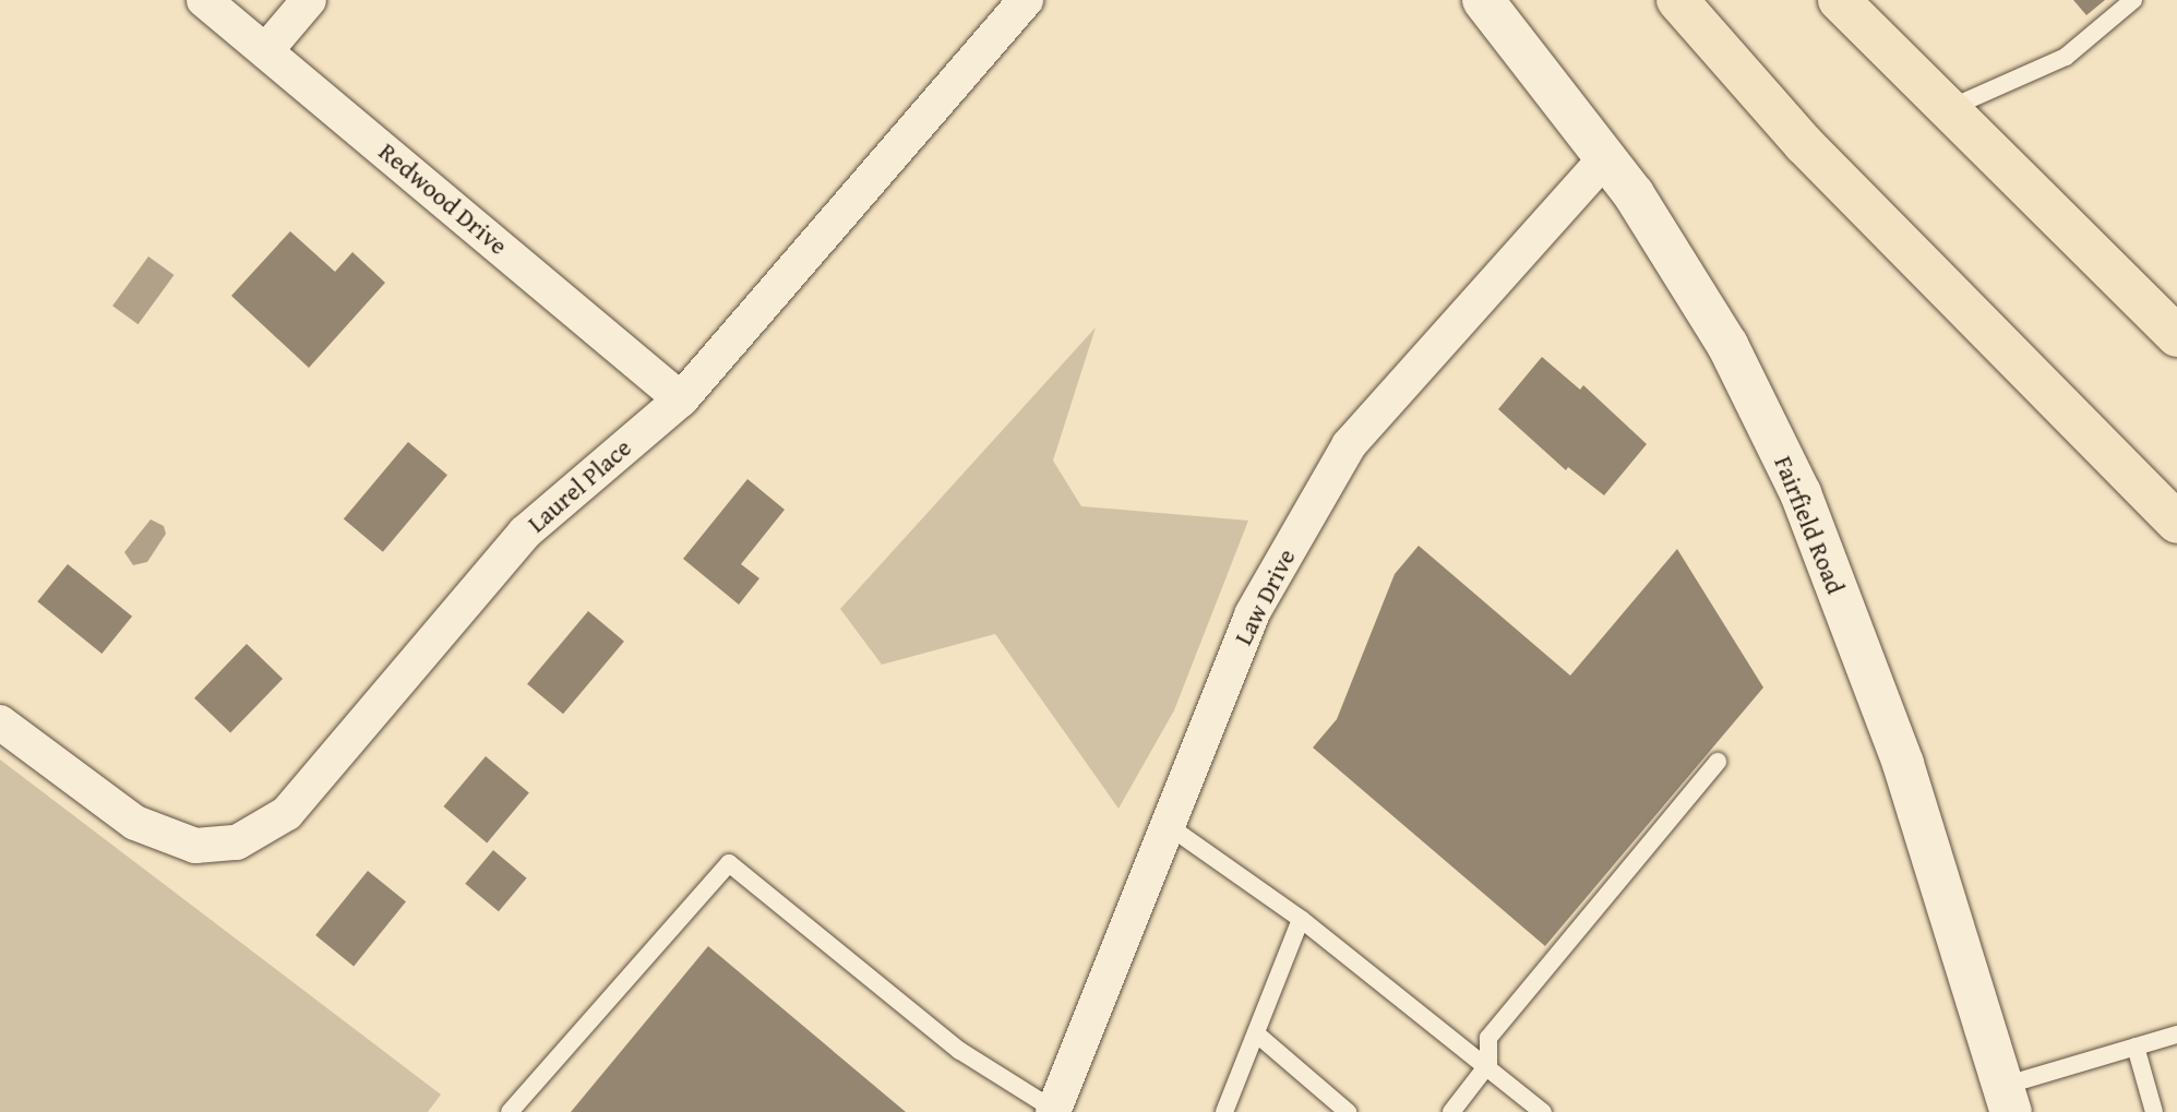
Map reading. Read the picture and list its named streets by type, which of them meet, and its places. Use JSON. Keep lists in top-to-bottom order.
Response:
{
  "streets": {
    "street": [
      "Redwood Drive",
      "Laurel Place",
      "Fairfield Road",
      "Law Drive"
    ]
  },
  "crossings": [
    ["Redwood Drive", "Laurel Place"],
    ["Fairfield Road", "Law Drive"]
  ]
}
